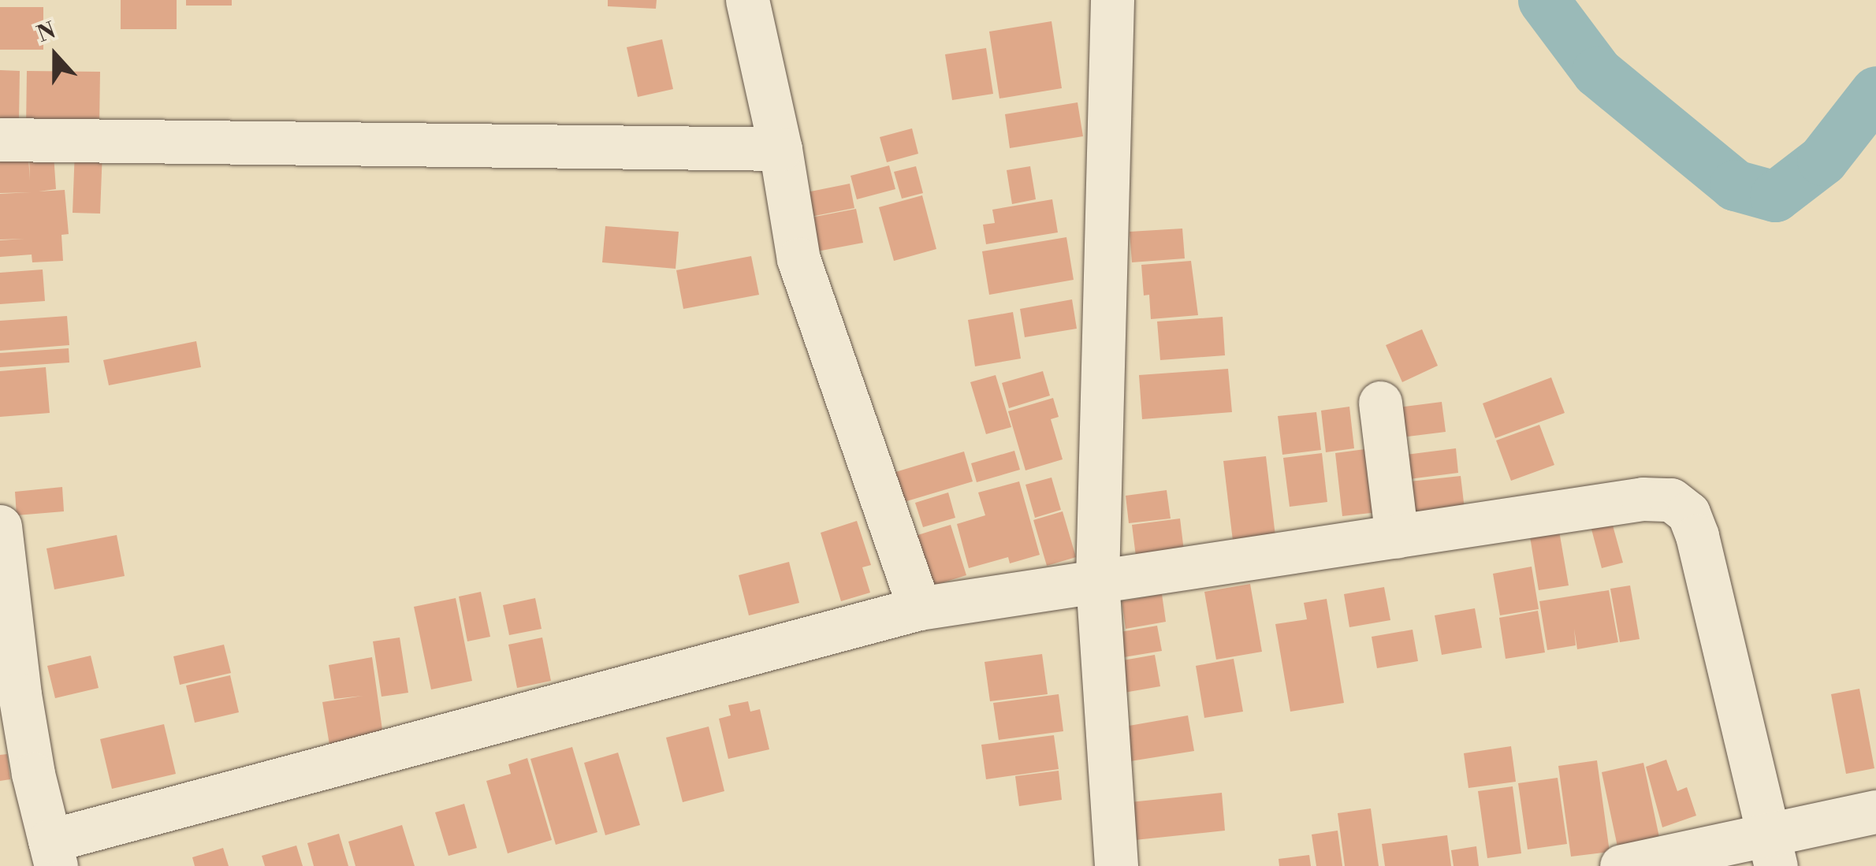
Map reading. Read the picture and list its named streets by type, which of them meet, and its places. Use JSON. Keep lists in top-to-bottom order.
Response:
{
  "north": "top"
}
